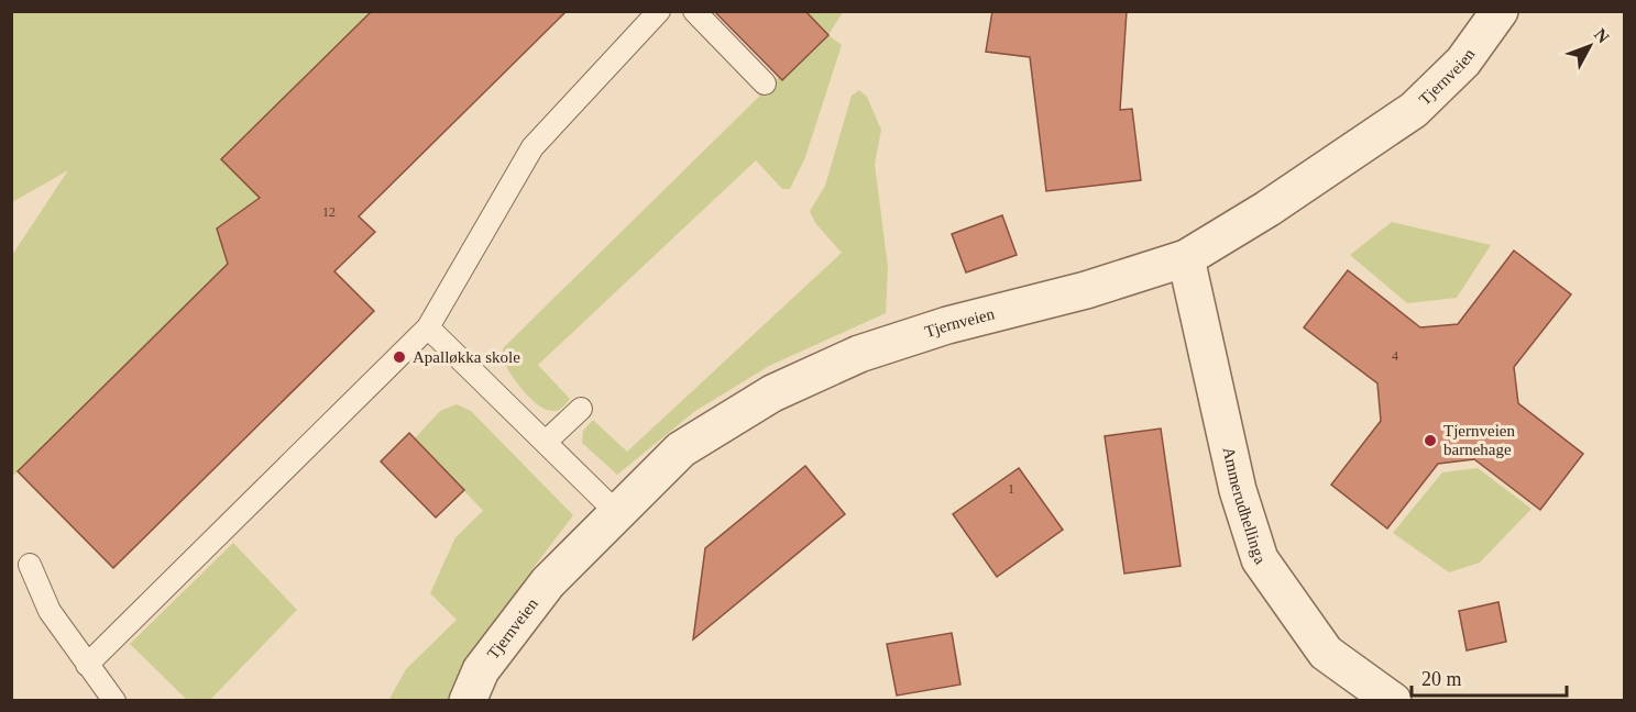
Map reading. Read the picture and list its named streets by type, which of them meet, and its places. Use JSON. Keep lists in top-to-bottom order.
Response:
{
  "streets": {
    "street": ["Tjernveien", "Ammerudhellinga"]
  },
  "crossings": [
    ["Tjernveien", "Ammerudhellinga"]
  ],
  "places": ["Apalløkka skole", "Tjernveien barnehage"],
  "house_numbers": ["12", "4", "1"],
  "scale_bar": "20 m",
  "north": "top right"
}
